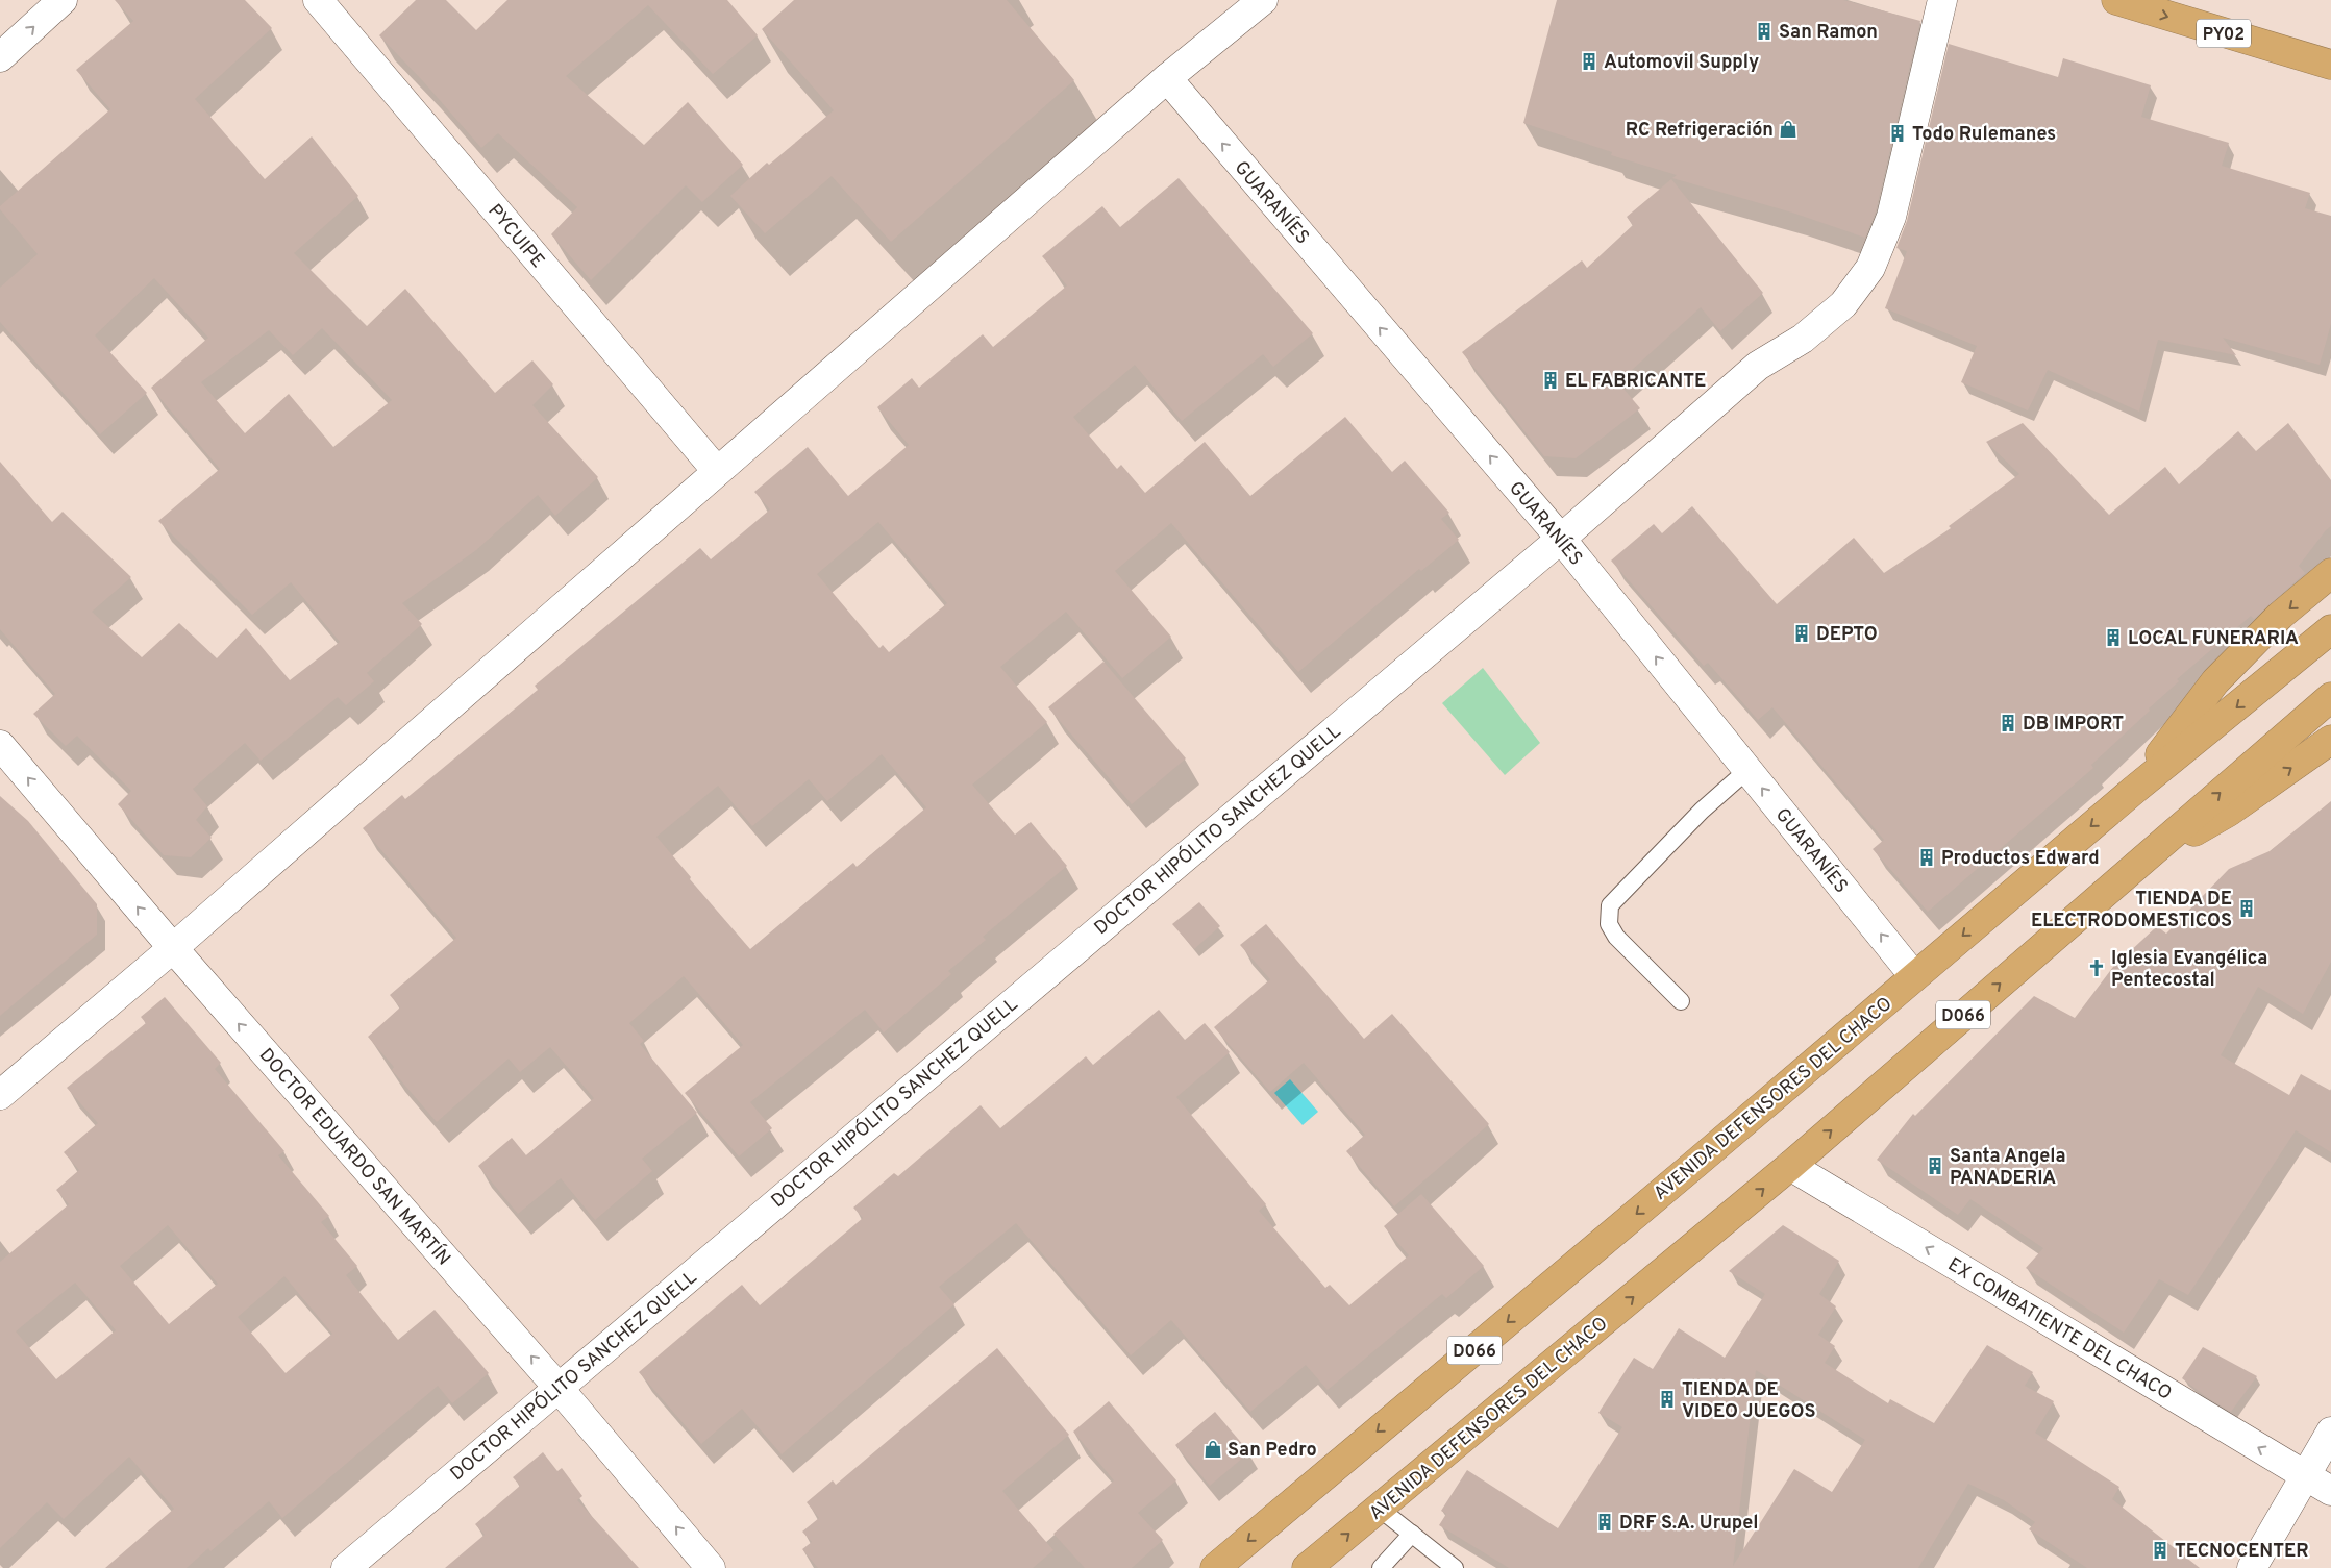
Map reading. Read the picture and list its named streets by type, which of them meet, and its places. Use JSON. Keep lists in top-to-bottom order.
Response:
{
  "streets": {
    "highway": ["PY02", "D066", "AVENIDA DEFENSORES DEL CHACO"],
    "street": [
      "GUARANÍES",
      "PYCUIPE",
      "DOCTOR HIPÓLITO SANCHEZ QUELL",
      "DOCTOR EDUARDO SAN MARTÍN",
      "EX COMBATIENTE DEL CHACO"
    ]
  },
  "crossings": [
    ["GUARANÍES", "DOCTOR HIPÓLITO SANCHEZ QUELL"],
    ["GUARANÍES", "AVENIDA DEFENSORES DEL CHACO"],
    ["DOCTOR HIPÓLITO SANCHEZ QUELL", "DOCTOR EDUARDO SAN MARTÍN"],
    ["AVENIDA DEFENSORES DEL CHACO", "EX COMBATIENTE DEL CHACO"]
  ],
  "one_way": ["GUARANÍES", "DOCTOR EDUARDO SAN MARTÍN", "EX COMBATIENTE DEL CHACO"],
  "places": {
    "building": [
      "San Ramon",
      "Automovil Supply",
      "Todo Rulemanes",
      "EL FABRICANTE",
      "DEPTO",
      "LOCAL FUNERARIA",
      "DB IMPORT",
      "Productos Edward",
      "TIENDA DE ELECTRODOMESTICOS",
      "Santa Angela PANADERIA",
      "TIENDA DE VIDEO JUEGOS",
      "DRF S.A. Urupel",
      "TECNOCENTER"
    ],
    "shop": ["RC Refrigeración", "San Pedro"],
    "church": ["Iglesia Evangélica Pentecostal"]
  }
}
